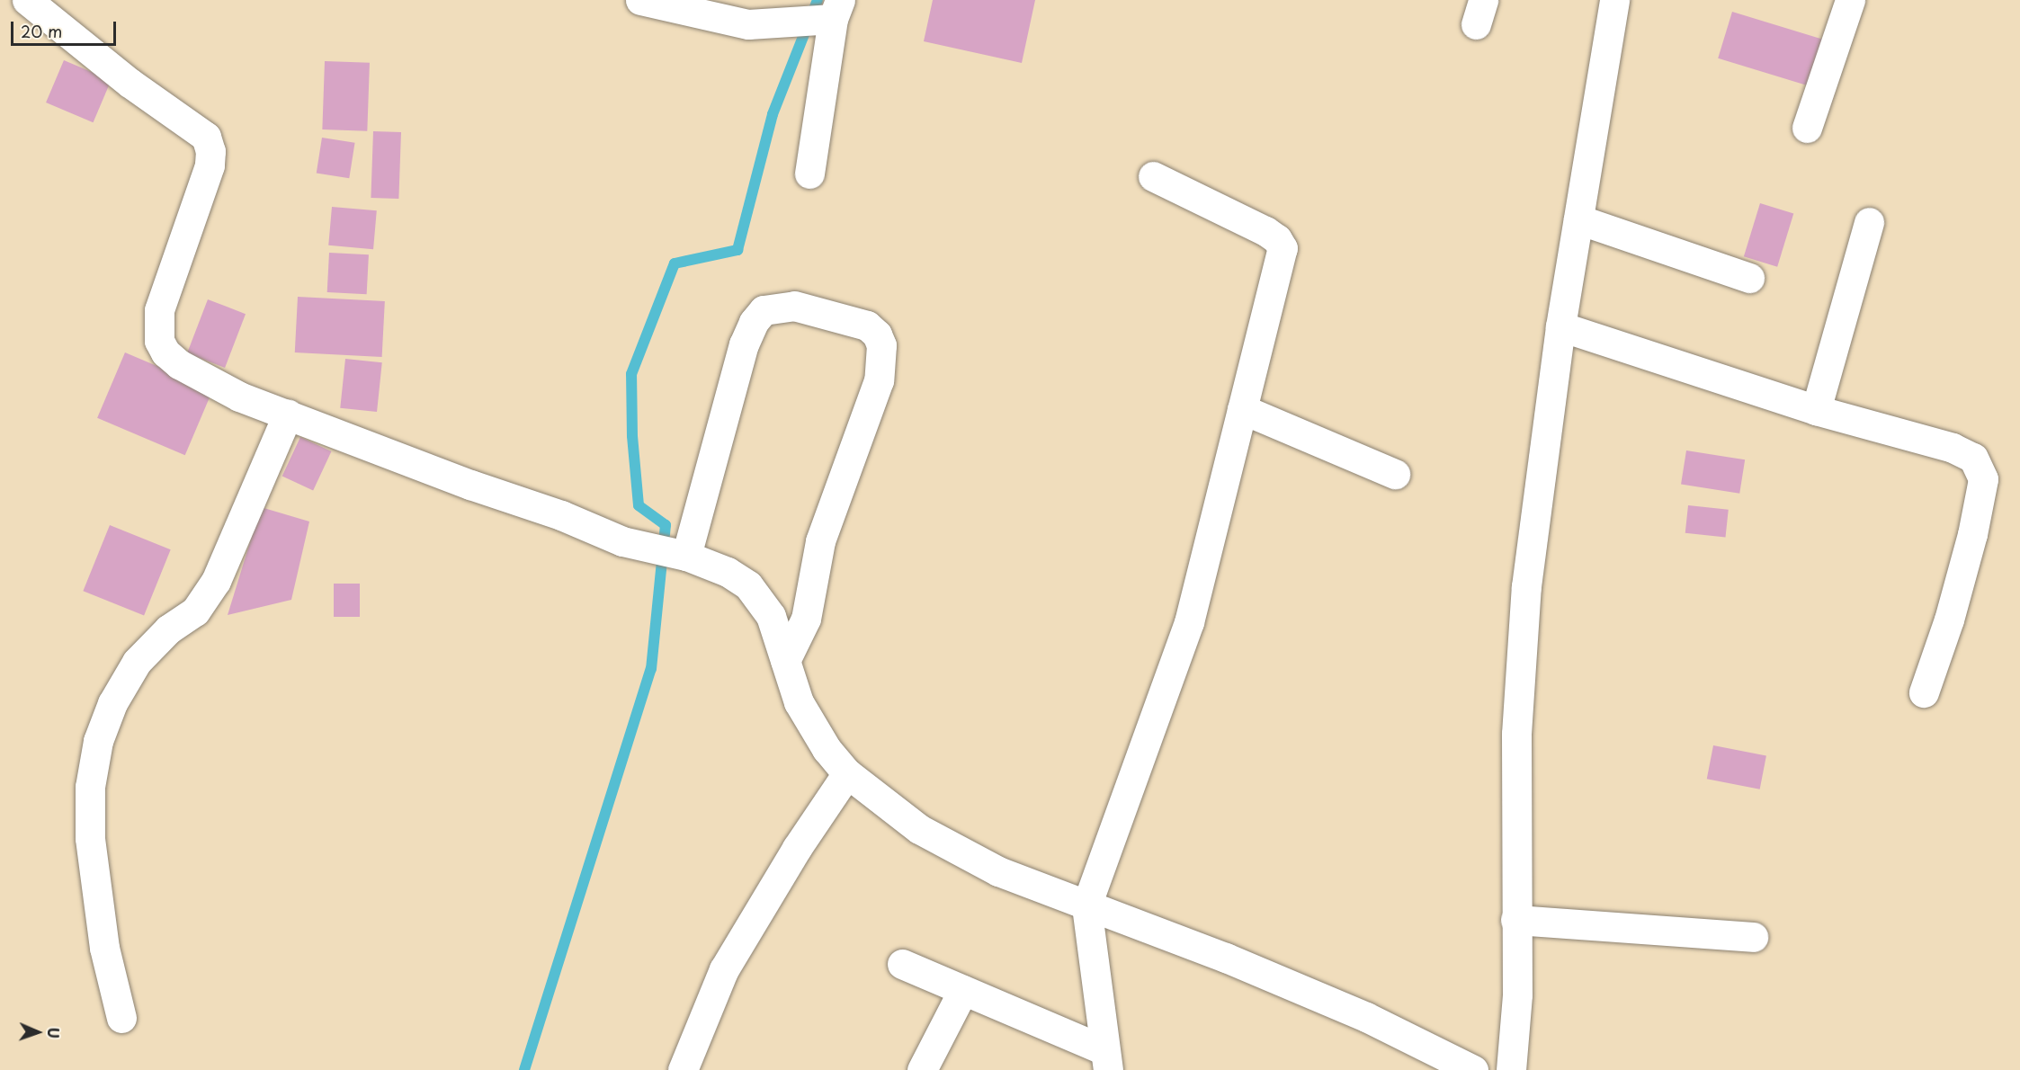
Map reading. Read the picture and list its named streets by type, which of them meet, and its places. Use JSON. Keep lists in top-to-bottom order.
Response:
{
  "scale_bar": "20 m",
  "north": "right"
}
